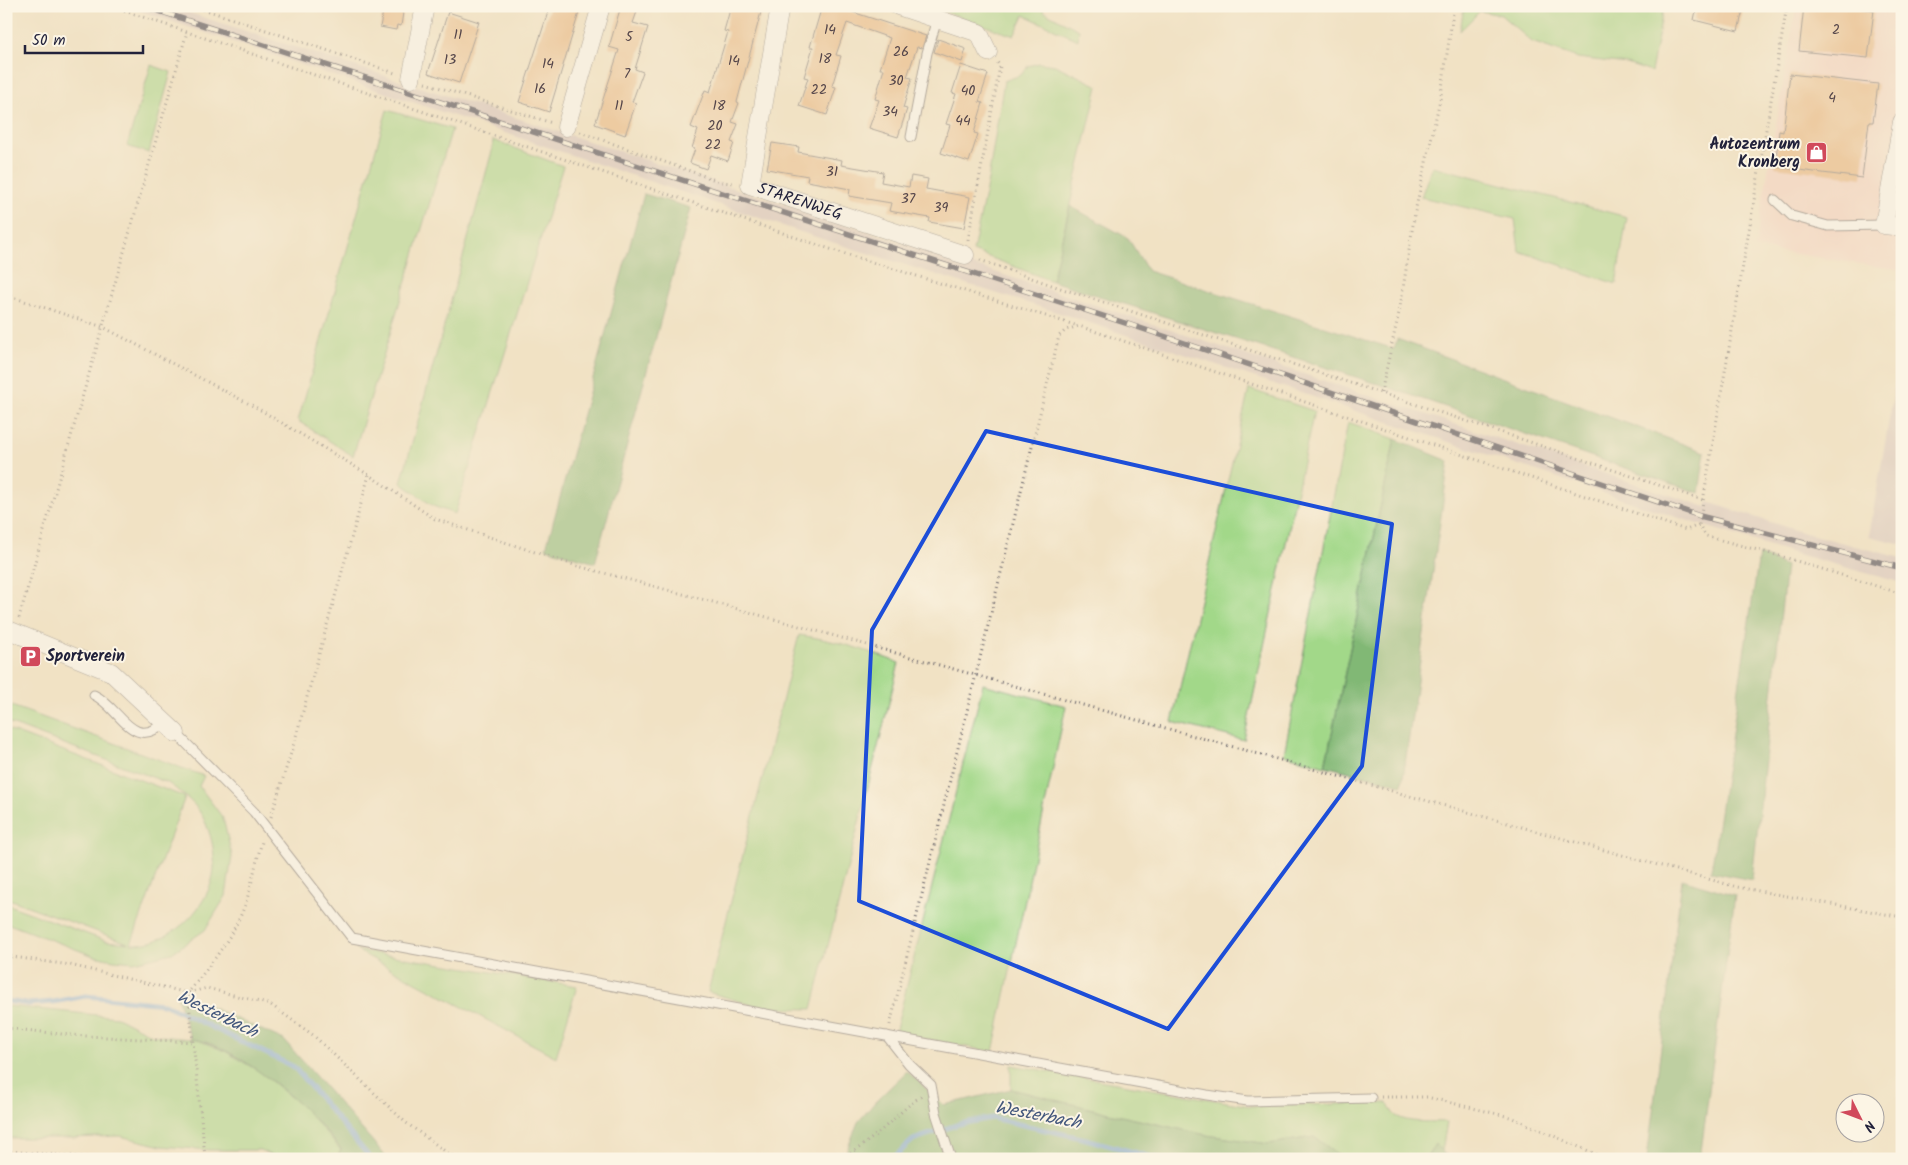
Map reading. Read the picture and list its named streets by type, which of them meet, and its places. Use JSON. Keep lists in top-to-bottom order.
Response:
{
  "streets": {
    "street": ["STARENWEG"]
  },
  "water": ["Westerbach"],
  "places": {
    "shop": ["Autozentrum Kronberg"],
    "parking": ["Sportverein"]
  },
  "house_numbers": [
    "14",
    "2",
    "11",
    "5",
    "26",
    "18",
    "13",
    "14",
    "14",
    "7",
    "30",
    "16",
    "22",
    "40",
    "4",
    "11",
    "18",
    "34",
    "44",
    "20",
    "22",
    "31",
    "37",
    "39"
  ],
  "scale_bar": "50 m",
  "north": "bottom right"
}
